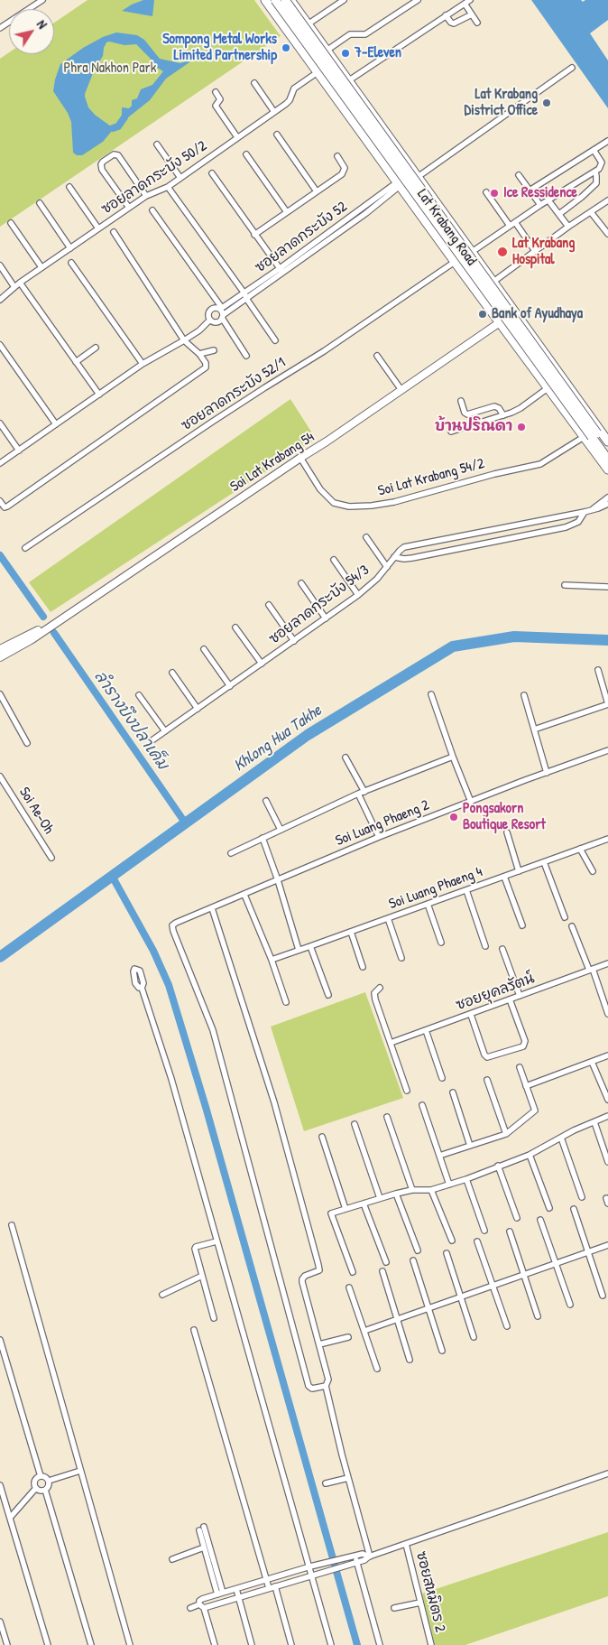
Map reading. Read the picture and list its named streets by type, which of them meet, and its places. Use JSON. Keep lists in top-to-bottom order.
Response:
{
  "streets": {
    "main road": ["Lat Krabang Road", "Soi Lat Krabang 54"],
    "street": [
      "ซอยลาดกระบัง 50/2",
      "ซอยลาดกระบัง 52",
      "ซอยลาดกระบัง 52/1",
      "Soi Lat Krabang 54/2",
      "ซอยลาดกระบัง 54/3",
      "Soi Ae-Oh",
      "Soi Luang Phaeng 2",
      "Soi Luang Phaeng 4",
      "ซอยยุคลรัตน์",
      "ซอยสหมิตร 2"
    ]
  },
  "crossings": [
    ["ซอยลาดกระบัง 50/2", "Lat Krabang Road"],
    ["Lat Krabang Road", "ซอยลาดกระบัง 52"],
    ["Lat Krabang Road", "ซอยลาดกระบัง 52/1"],
    ["Lat Krabang Road", "Soi Lat Krabang 54"],
    ["Lat Krabang Road", "Soi Lat Krabang 54/2"],
    ["Soi Lat Krabang 54", "Soi Lat Krabang 54/2"]
  ],
  "water": ["ลำรางบึงปลาเค็ม", "Khlong Hua Takhe"],
  "parks": ["Phra Nakhon Park"],
  "places": [
    "Sompong Metal Works Limited Partnership",
    "7-Eleven",
    "Lat Krabang District Office",
    "Ice Ressidence",
    "Lat Krabang Hospital",
    "Bank of Ayudhaya",
    "บ้านปริณดา",
    "Pongsakorn Boutique Resort"
  ],
  "north": "top right"
}
